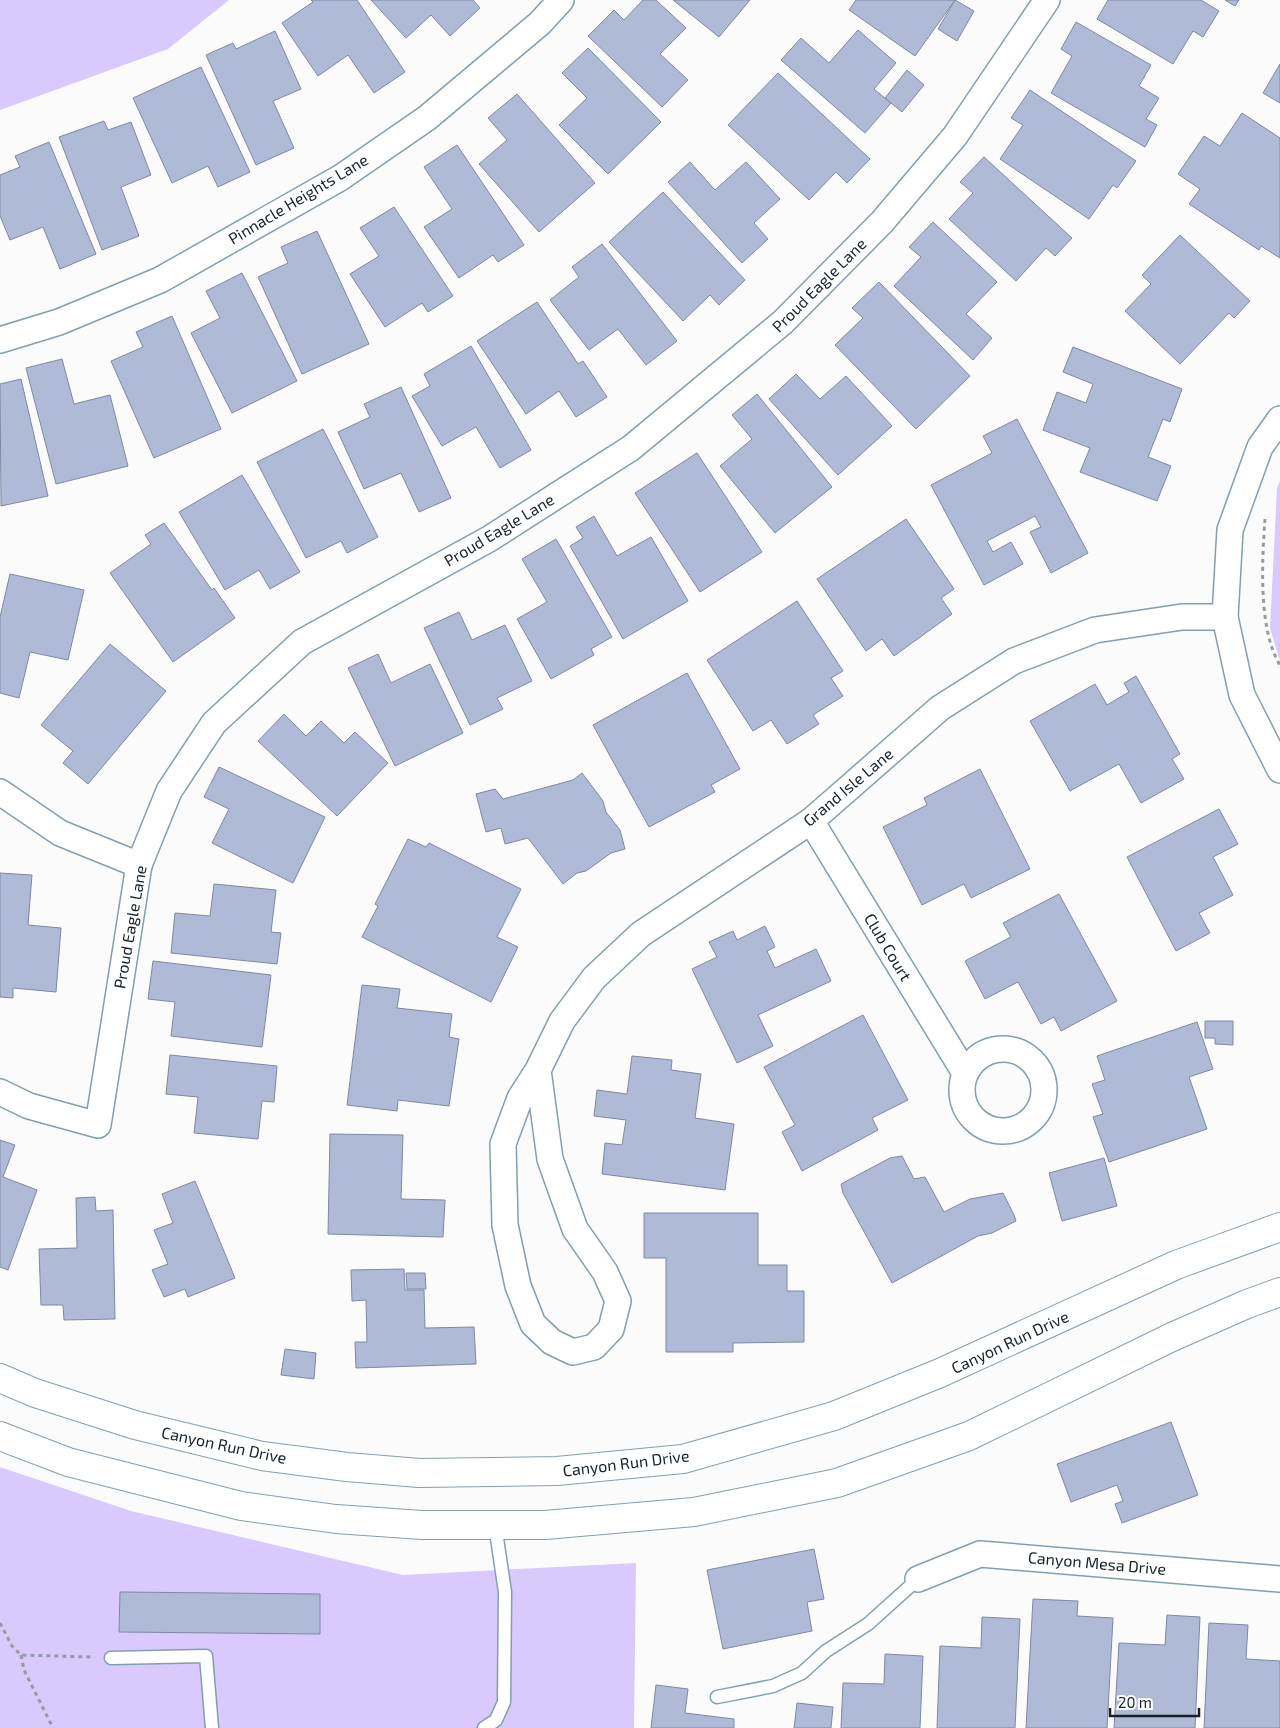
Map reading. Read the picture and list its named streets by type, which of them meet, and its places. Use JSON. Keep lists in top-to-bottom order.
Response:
{
  "streets": {
    "street": [
      "Pinnacle Heights Lane",
      "Proud Eagle Lane",
      "Grand Isle Lane",
      "Club Court",
      "Canyon Run Drive",
      "Canyon Mesa Drive"
    ]
  },
  "crossings": [
    ["Grand Isle Lane", "Club Court"]
  ],
  "scale_bar": "20 m"
}
